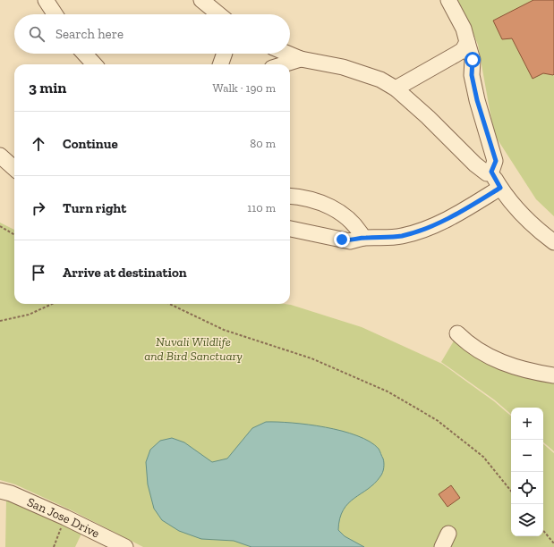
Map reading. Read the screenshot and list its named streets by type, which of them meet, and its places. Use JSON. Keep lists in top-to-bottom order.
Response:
{
  "streets": {
    "street": ["San Jose Drive"]
  },
  "parks": ["Nuvali Wildlife and Bird Sanctuary"],
  "page": {
    "search": "Search here",
    "heading": ["3 min", "Walk · 190 m"],
    "list": [
      ["Continue", "80 m"],
      ["Turn right", "110 m"],
      "Arrive at destination"
    ],
    "map_buttons": ["+", "−"]
  }
}
